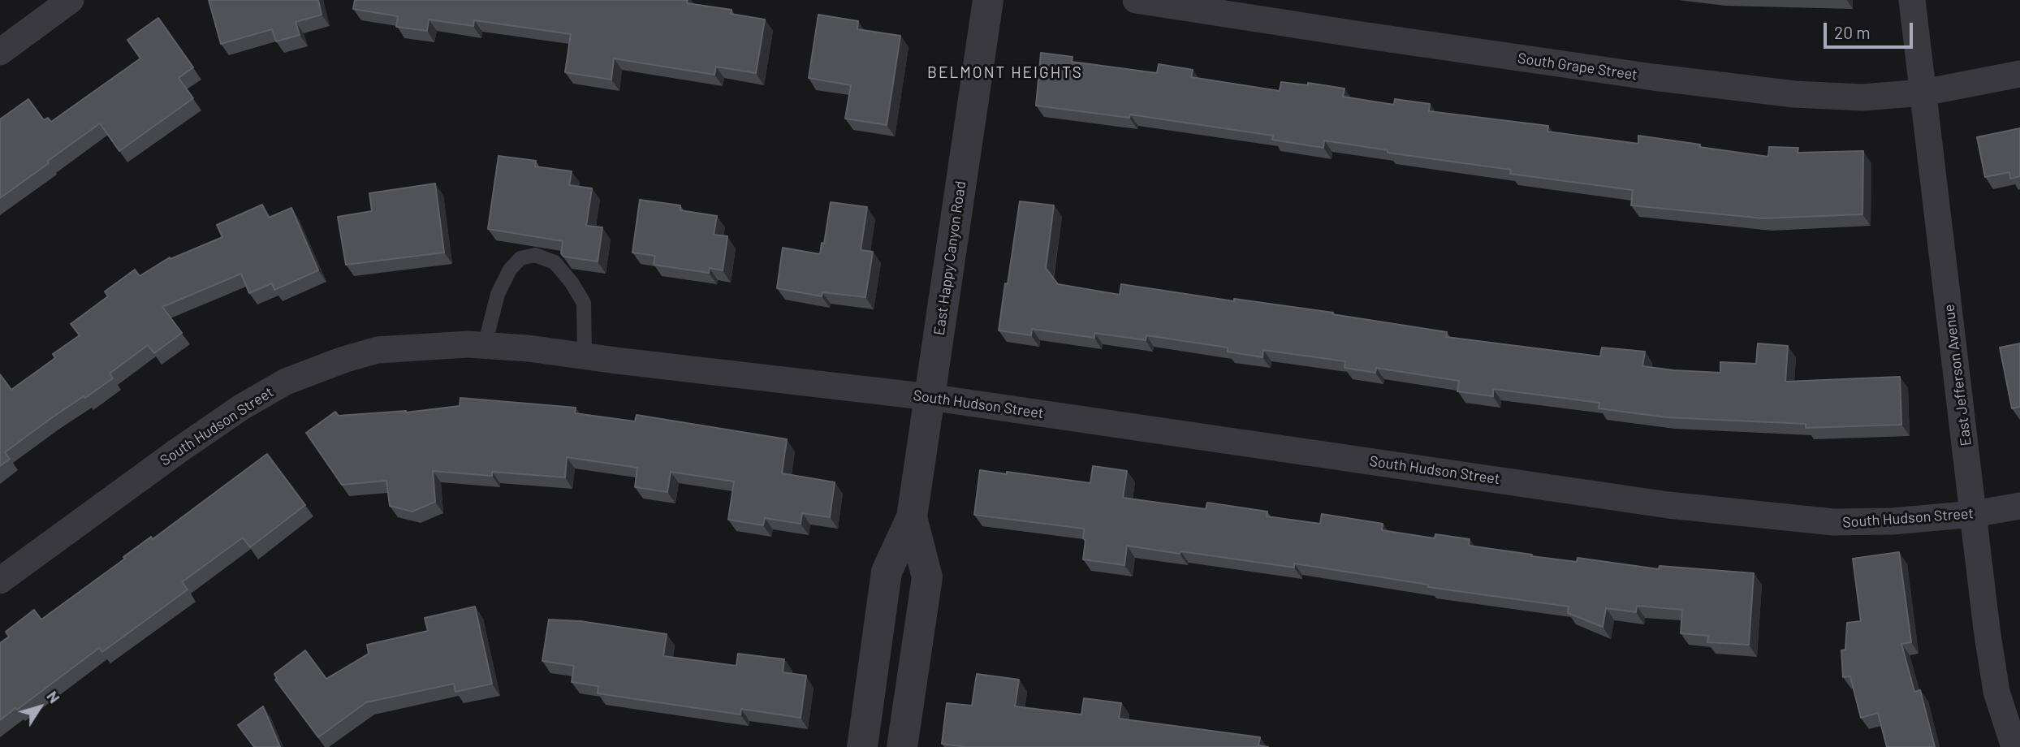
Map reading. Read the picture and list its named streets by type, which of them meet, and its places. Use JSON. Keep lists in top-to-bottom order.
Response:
{
  "streets": {
    "street": [
      "South Grape Street",
      "East Happy Canyon Road",
      "East Jefferson Avenue",
      "South Hudson Street"
    ]
  },
  "crossings": [
    ["South Grape Street", "East Jefferson Avenue"],
    ["East Happy Canyon Road", "South Hudson Street"],
    ["East Jefferson Avenue", "South Hudson Street"]
  ],
  "districts": ["BELMONT HEIGHTS"],
  "scale_bar": "20 m",
  "north": "top right"
}
